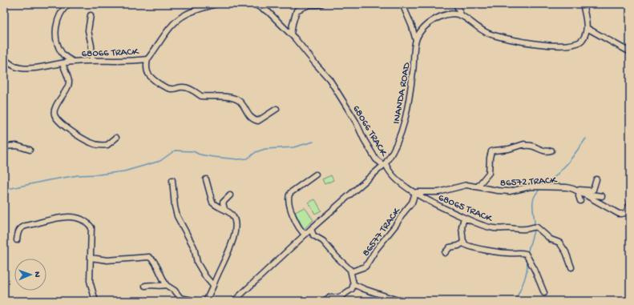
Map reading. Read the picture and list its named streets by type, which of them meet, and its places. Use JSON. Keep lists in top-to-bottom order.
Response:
{
  "streets": {
    "street": [
      "68066 TRACK",
      "INANDA ROAD",
      "86572 TRACK",
      "68065 TRACK",
      "86577 TRACK"
    ]
  },
  "crossings": [
    ["68066 TRACK", "INANDA ROAD"],
    ["68066 TRACK", "68065 TRACK"],
    ["INANDA ROAD", "68065 TRACK"],
    ["86572 TRACK", "68065 TRACK"],
    ["86572 TRACK", "86577 TRACK"],
    ["68065 TRACK", "86577 TRACK"]
  ],
  "north": "right"
}
